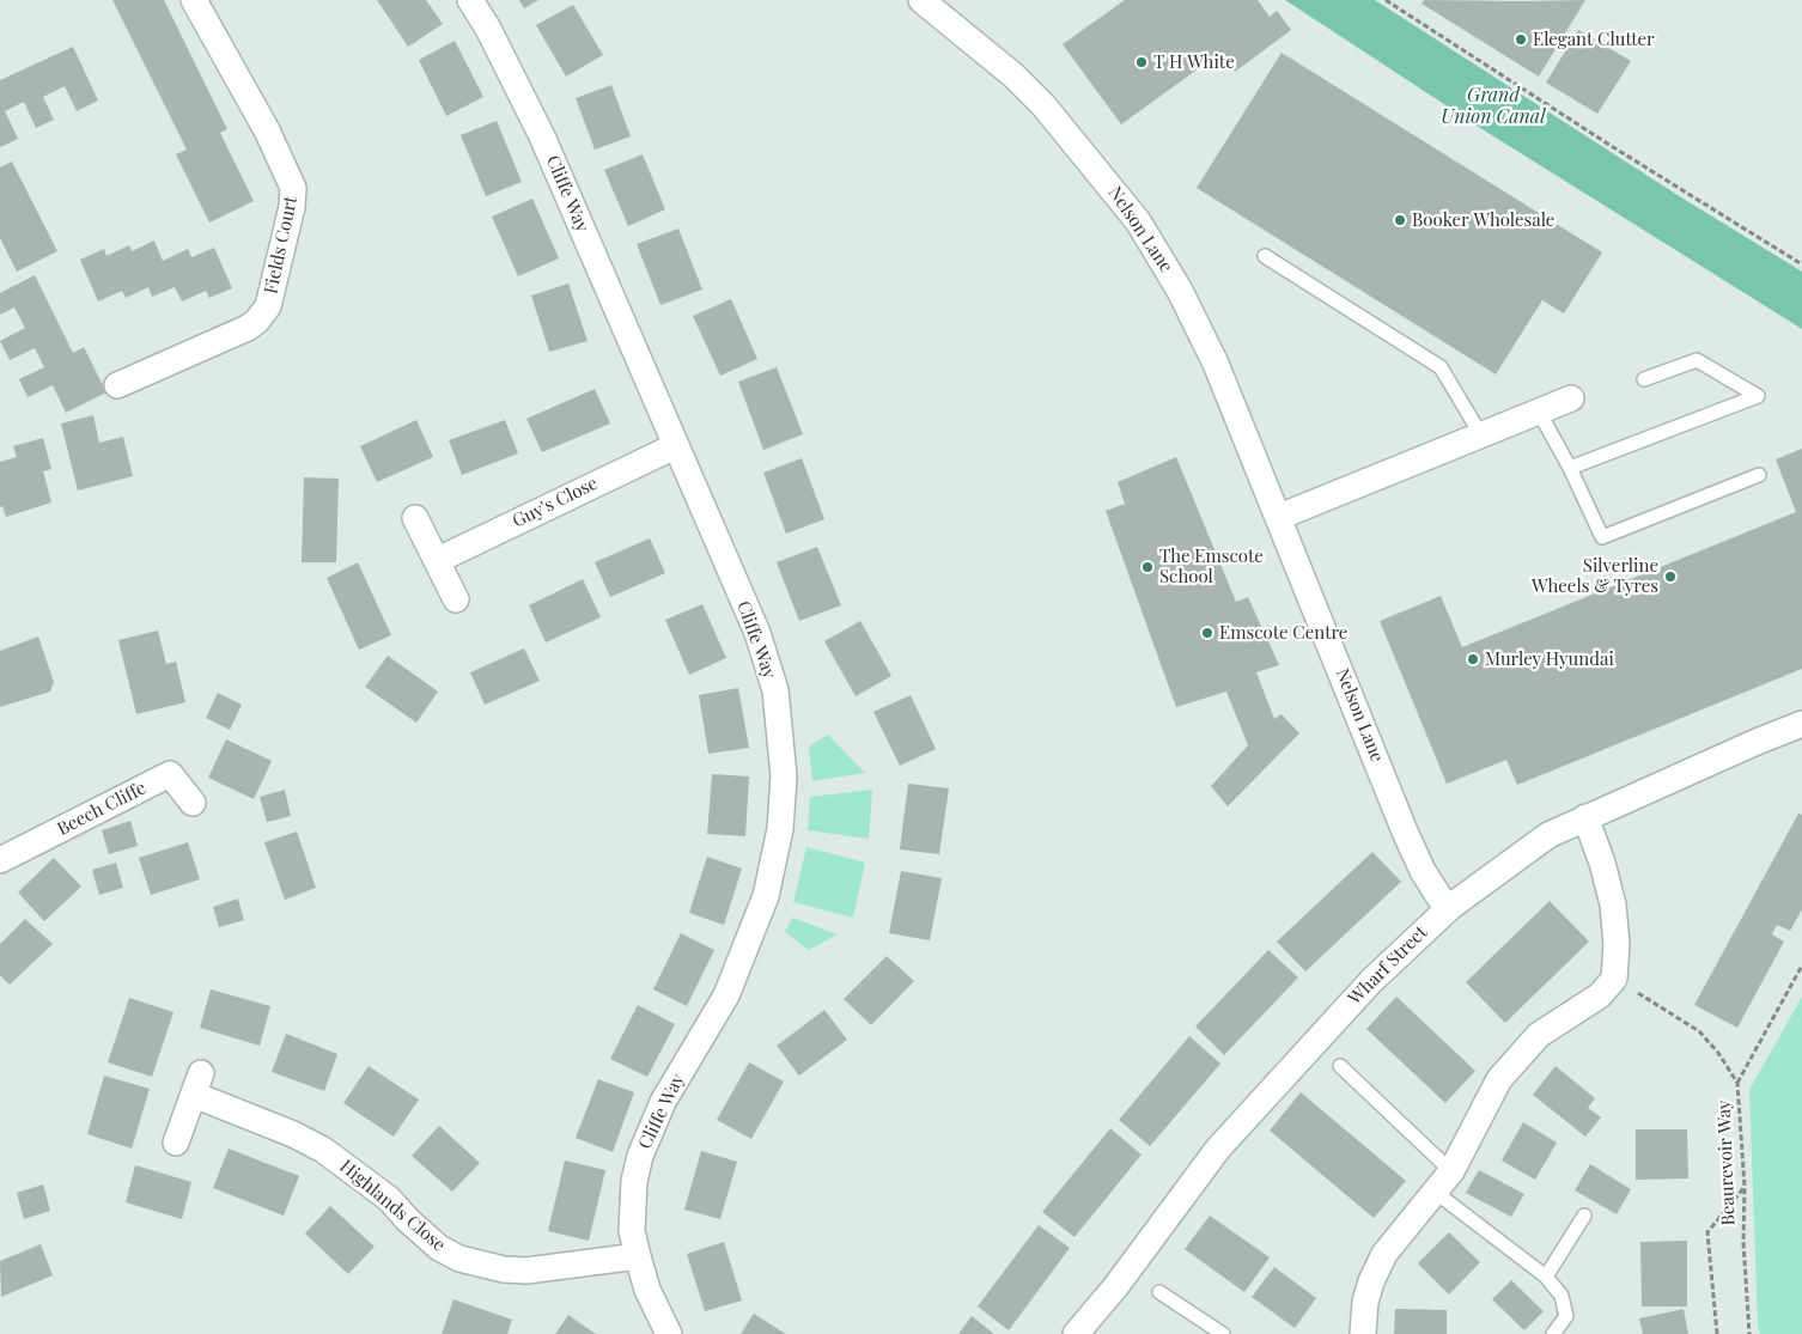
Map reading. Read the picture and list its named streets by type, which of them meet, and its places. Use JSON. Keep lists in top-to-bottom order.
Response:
{
  "streets": {
    "street": [
      "Cliffe Way",
      "Nelson Lane",
      "Fields Court",
      "Guy's Close",
      "Beech Cliffe",
      "Wharf Street",
      "Highlands Close"
    ],
    "path": ["Beaurevoir Way"]
  },
  "crossings": [
    ["Cliffe Way", "Guy's Close"],
    ["Cliffe Way", "Highlands Close"],
    ["Nelson Lane", "Wharf Street"]
  ],
  "water": ["Grand Union Canal"],
  "places": [
    "Elegant Clutter",
    "T H White",
    "Booker Wholesale",
    "The Emscote School",
    "Silverline Wheels & Tyres",
    "Emscote Centre",
    "Murley Hyundai"
  ]
}
